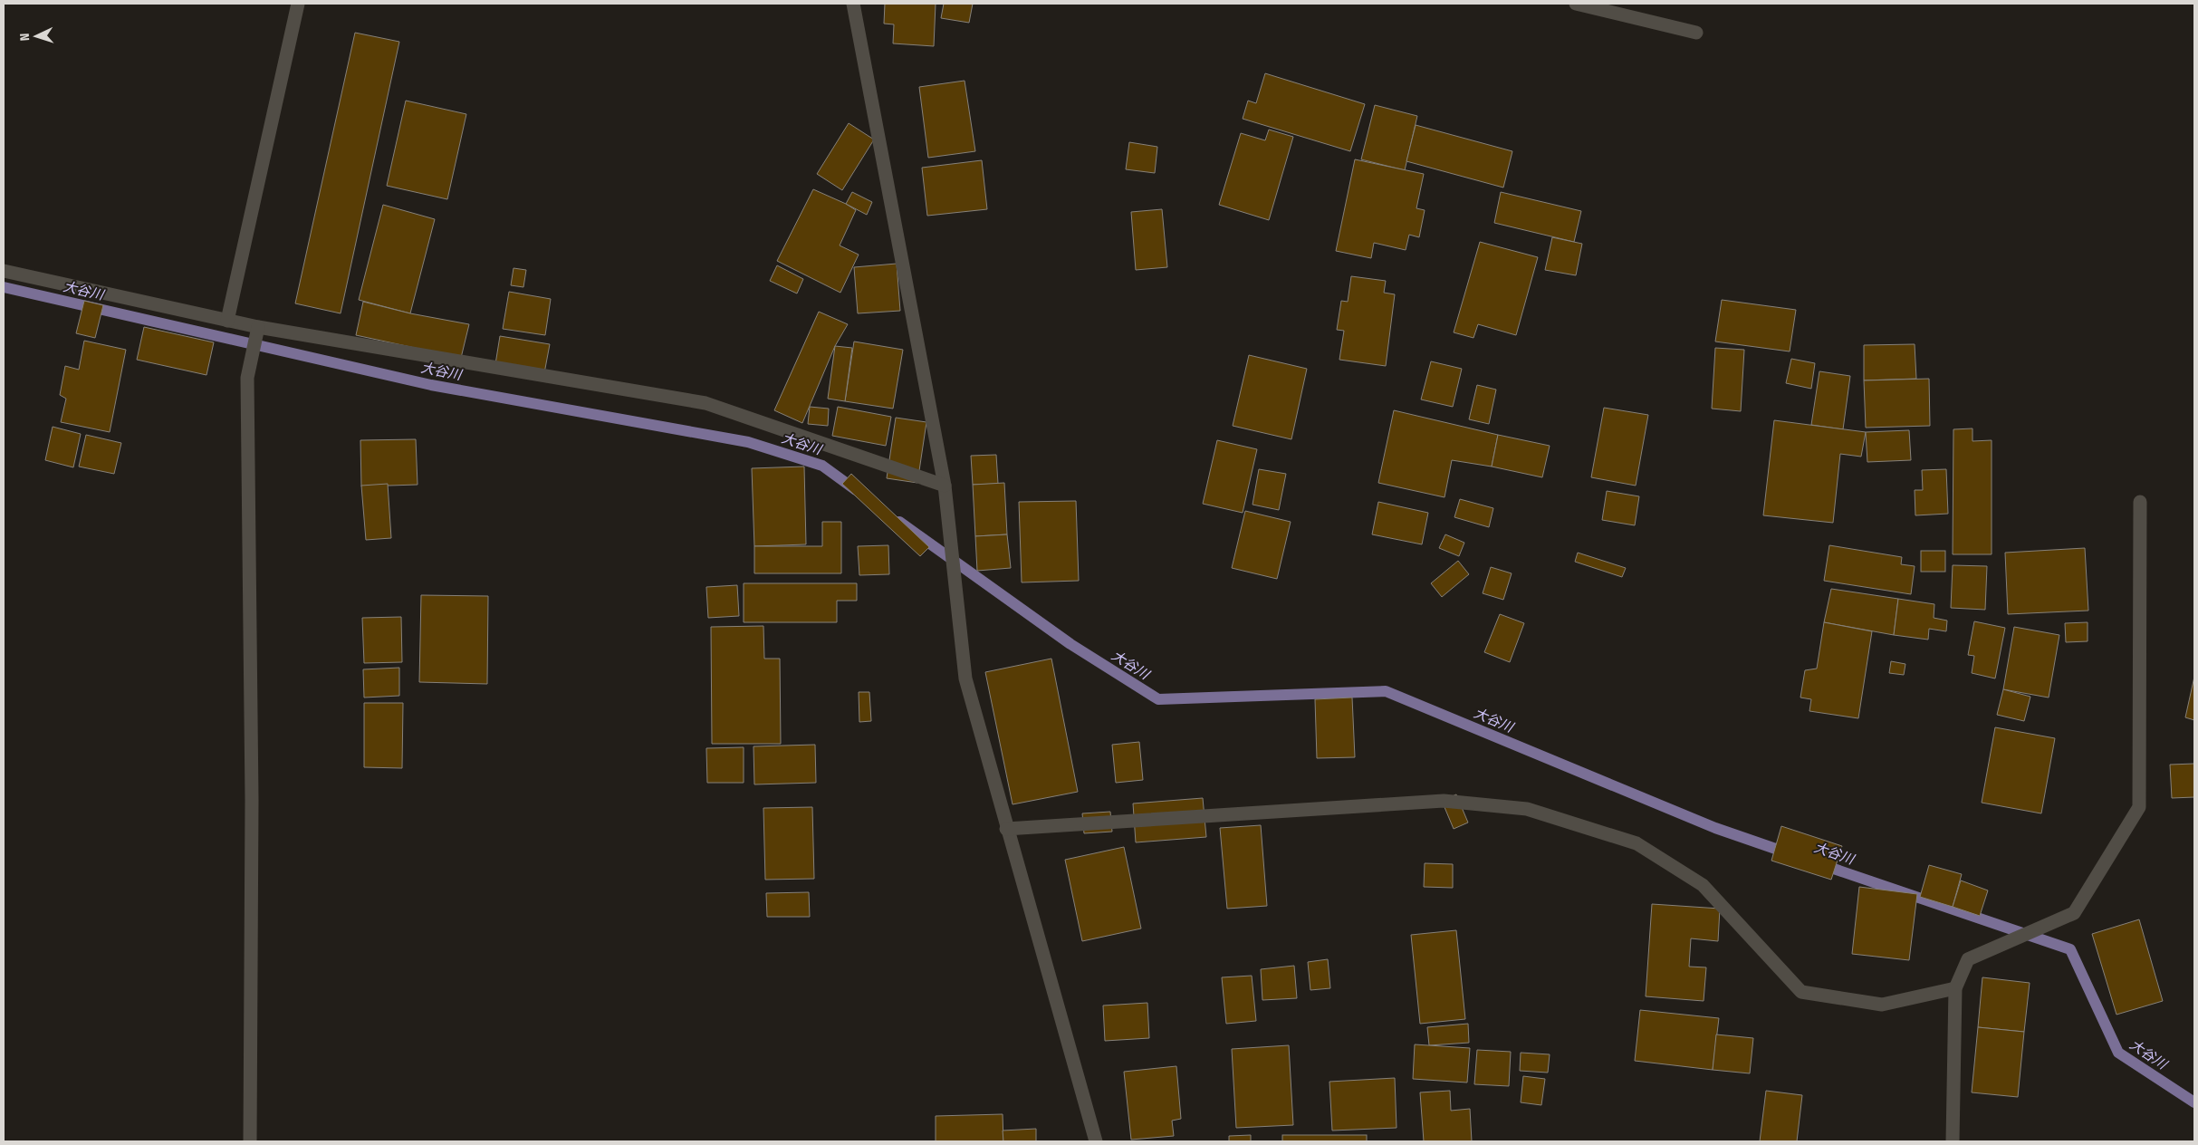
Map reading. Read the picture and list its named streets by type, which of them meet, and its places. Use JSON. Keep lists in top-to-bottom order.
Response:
{
  "water": ["大谷川"],
  "north": "left"
}
